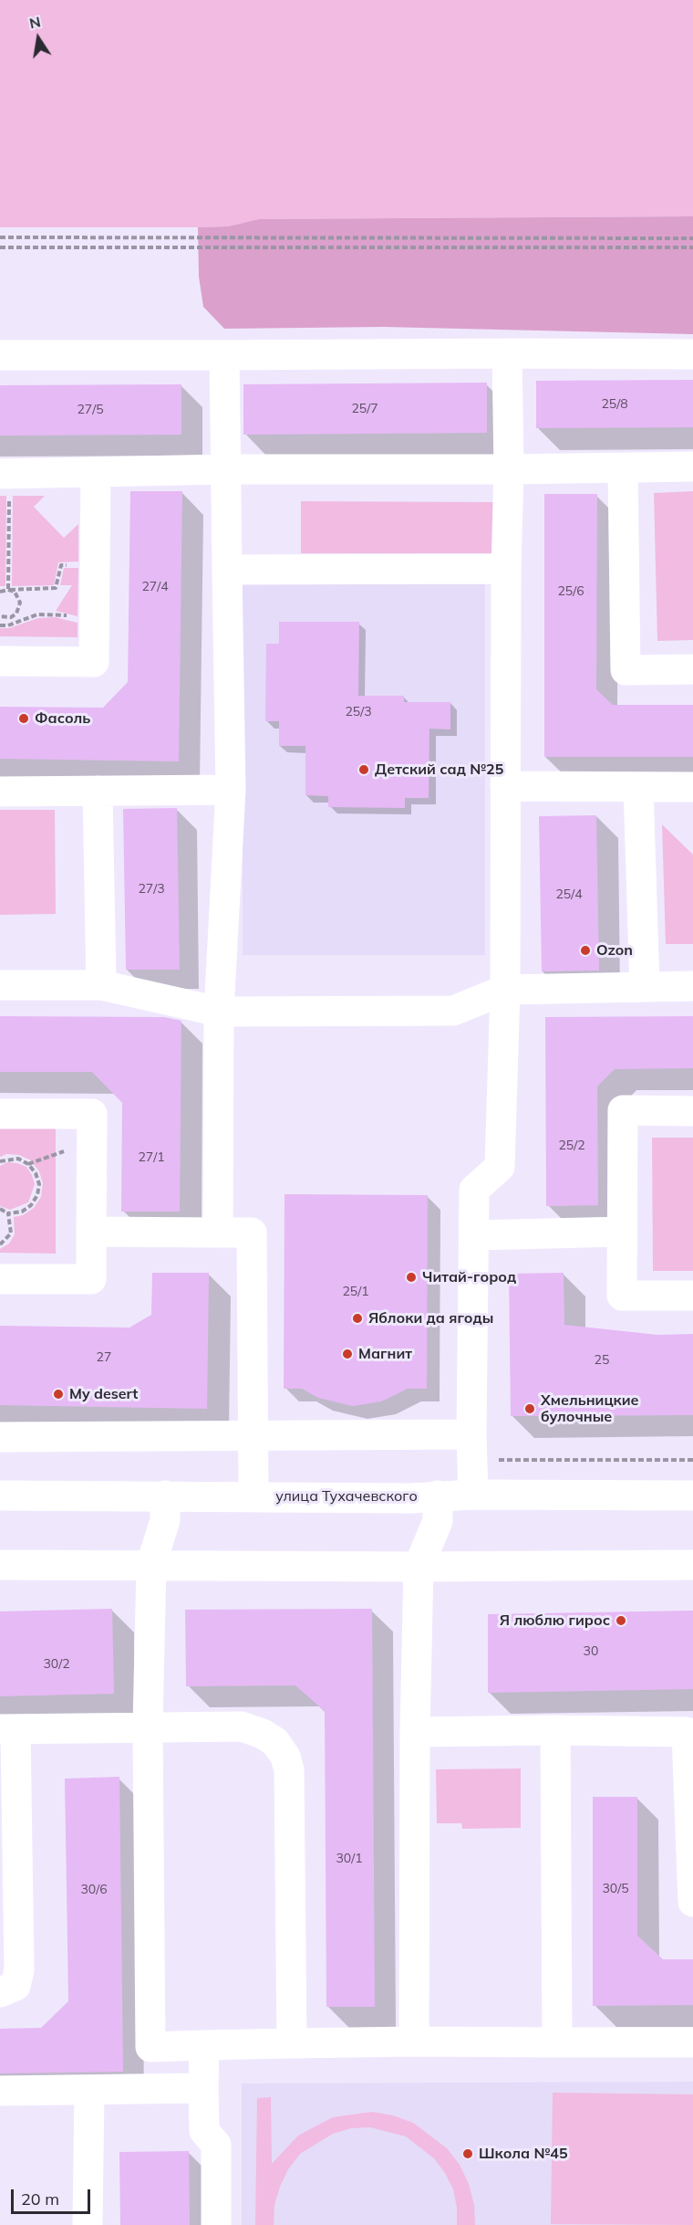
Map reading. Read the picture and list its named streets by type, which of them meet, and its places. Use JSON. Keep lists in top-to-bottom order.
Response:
{
  "streets": {
    "main road": ["улица Тухачевского"]
  },
  "places": [
    "Фасоль",
    "Детский сад №25",
    "Ozon",
    "Читай-город",
    "Яблоки да ягоды",
    "Магнит",
    "My desert",
    "Хмельницкие булочные",
    "Я люблю гирос",
    "Школа №45"
  ],
  "house_numbers": [
    "25/8",
    "25/7",
    "27/5",
    "27/4",
    "25/6",
    "25/3",
    "27/3",
    "25/4",
    "25/2",
    "27/1",
    "25/1",
    "27",
    "25",
    "30",
    "30/2",
    "30/1",
    "30/5",
    "30/6"
  ],
  "scale_bar": "20 m",
  "north": "top"
}
